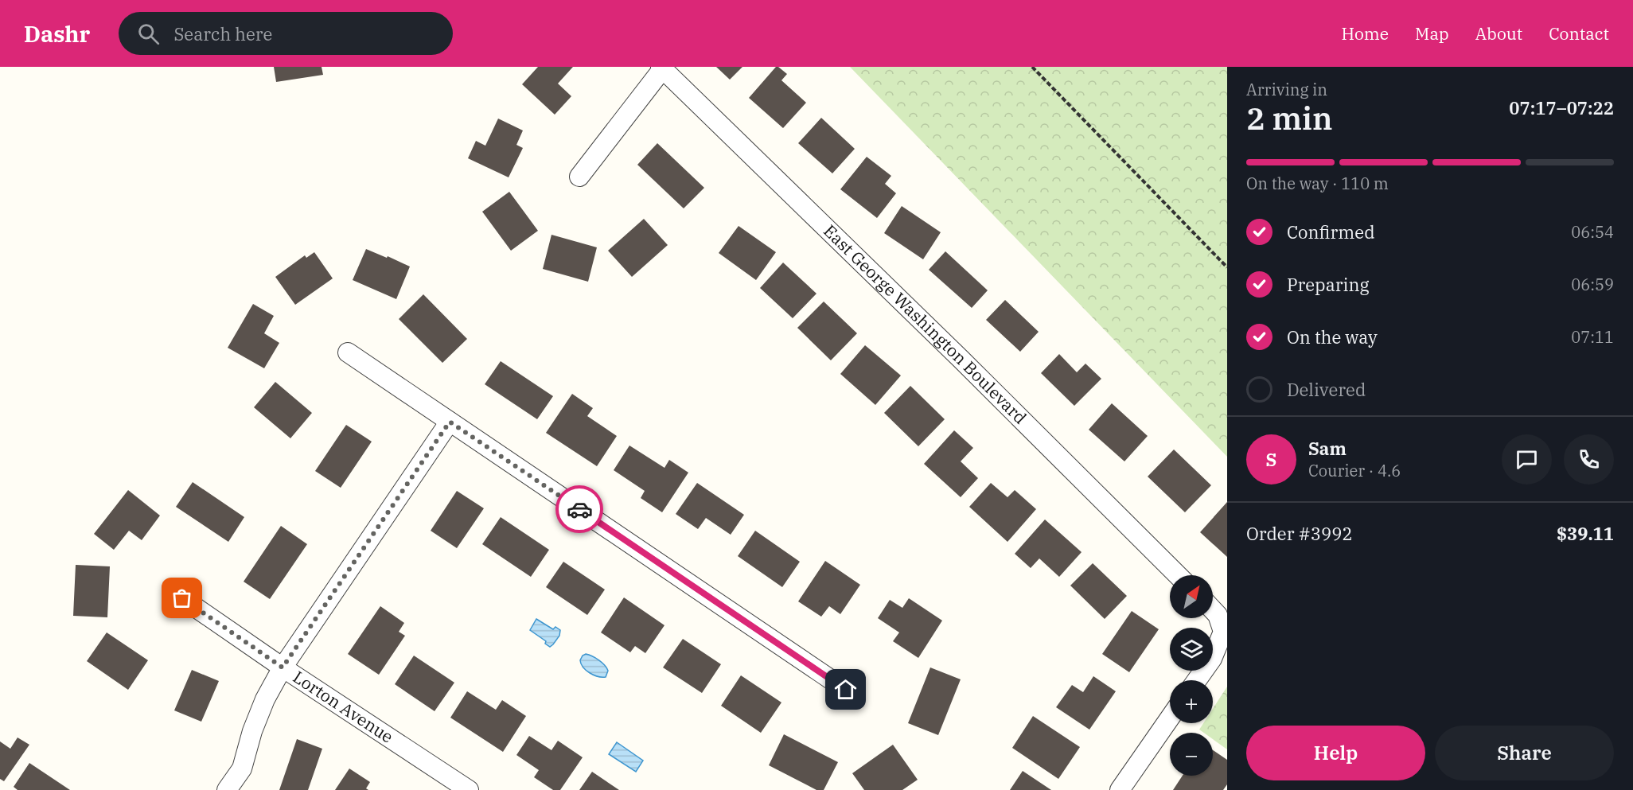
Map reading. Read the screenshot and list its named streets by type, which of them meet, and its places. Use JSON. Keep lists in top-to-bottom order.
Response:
{
  "streets": {
    "street": ["East George Washington Boulevard", "Lorton Avenue"]
  },
  "north": "top right",
  "page": {
    "header": "Dashr",
    "search": "Search here",
    "nav": [
      "Home",
      "Map",
      "About",
      "Contact"
    ],
    "heading": ["2 min", "Arriving in", "07:17–07:22"],
    "panel": [
      "Sam",
      "Courier · 4.6",
      "Order #3992",
      "$39.11"
    ],
    "bar": "On the way · 110 m",
    "list": [
      ["Confirmed", "06:54"],
      ["Preparing", "06:59"],
      ["On the way", "07:11"],
      "Delivered"
    ],
    "round": "S",
    "map_buttons": ["+", "−"],
    "buttons": ["Help", "Share"]
  }
}
